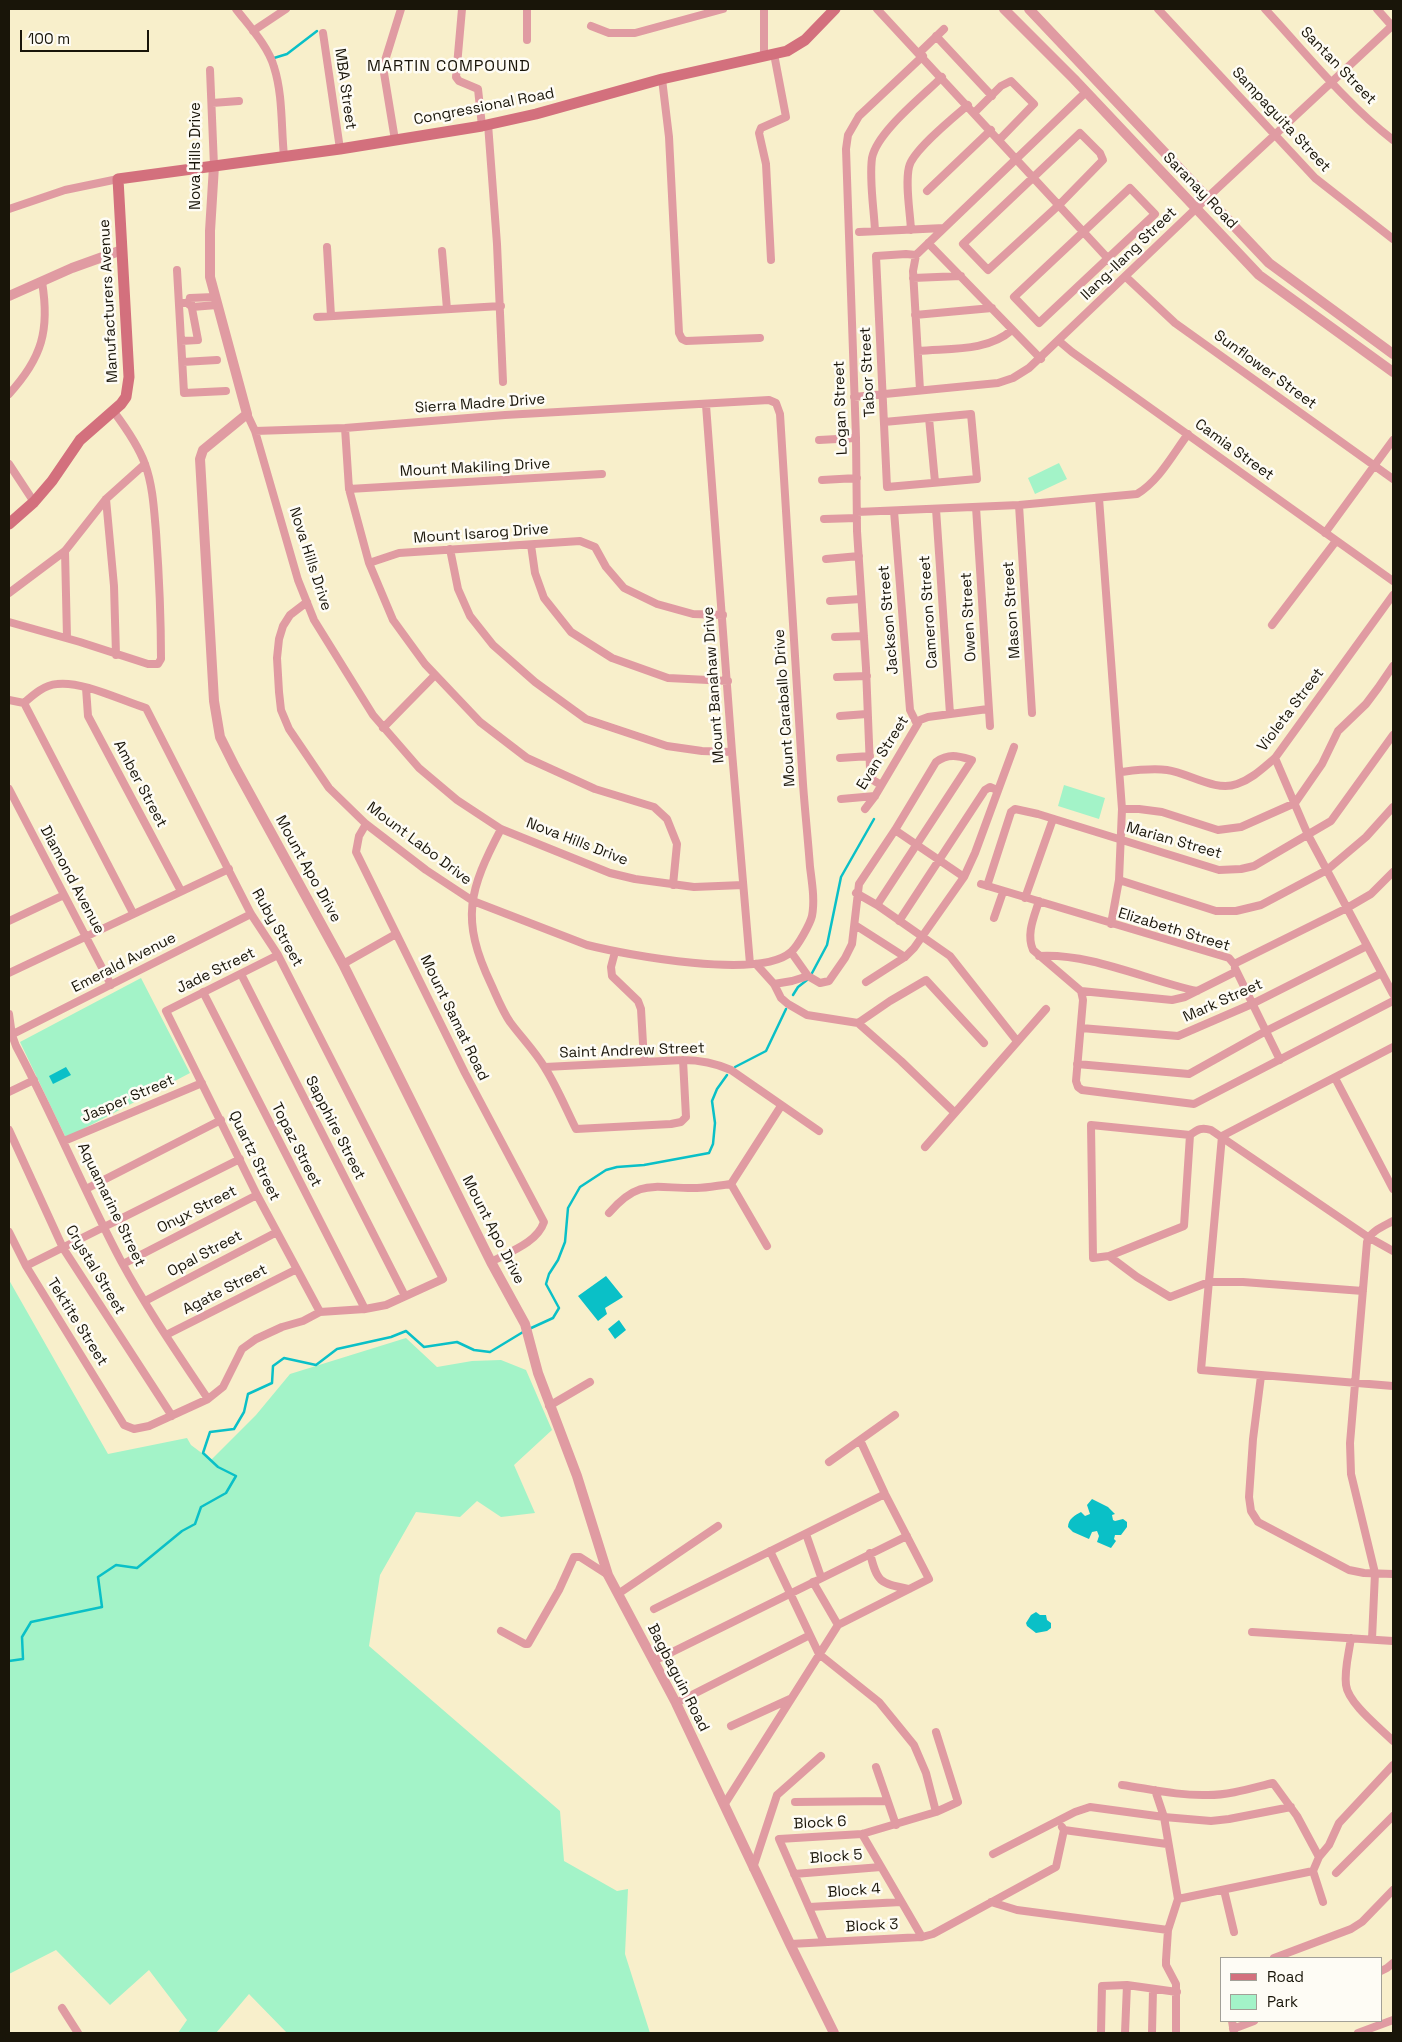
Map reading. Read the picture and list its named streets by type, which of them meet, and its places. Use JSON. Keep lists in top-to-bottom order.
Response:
{
  "streets": {
    "main road": ["Congressional Road", "Manufacturers Avenue"],
    "street": [
      "Santan Street",
      "MBA Street",
      "Sampaguita Street",
      "Nova Hills Drive",
      "Saranay Road",
      "Ilang-Ilang Street",
      "Sunflower Street",
      "Tabor Street",
      "Sierra Madre Drive",
      "Logan Street",
      "Camia Street",
      "Mount Makiling Drive",
      "Mount Isarog Drive",
      "Mason Street",
      "Cameron Street",
      "Owen Street",
      "Jackson Street",
      "Mount Banahaw Drive",
      "Mount Caraballo Drive",
      "Violeta Street",
      "Evan Street",
      "Amber Street",
      "Marian Street",
      "Mount Labo Drive",
      "Mount Apo Drive",
      "Diamond Avenue",
      "Ruby Street",
      "Elizabeth Street",
      "Emerald Avenue",
      "Jade Street",
      "Mark Street",
      "Mount Samat Road",
      "Saint Andrew Street",
      "Jasper Street",
      "Sapphire Street",
      "Topaz Street",
      "Quartz Street",
      "Aquamarine Street",
      "Onyx Street",
      "Opal Street",
      "Crystal Street",
      "Agate Street",
      "Tektite Street",
      "Bagbaguin Road",
      "Block 6",
      "Block 5",
      "Block 4",
      "Block 3"
    ]
  },
  "crossings": [
    ["Santan Street", "Ilang-Ilang Street"],
    ["MBA Street", "Congressional Road"],
    ["Congressional Road", "Nova Hills Drive"],
    ["Congressional Road", "Manufacturers Avenue"],
    ["Sampaguita Street", "Ilang-Ilang Street"],
    ["Nova Hills Drive", "Sierra Madre Drive"],
    ["Nova Hills Drive", "Mount Banahaw Drive"],
    ["Nova Hills Drive", "Mount Labo Drive"],
    ["Nova Hills Drive", "Mount Apo Drive"],
    ["Saranay Road", "Ilang-Ilang Street"],
    ["Ilang-Ilang Street", "Sunflower Street"],
    ["Ilang-Ilang Street", "Tabor Street"],
    ["Ilang-Ilang Street", "Logan Street"],
    ["Ilang-Ilang Street", "Camia Street"],
    ["Sierra Madre Drive", "Mount Banahaw Drive"],
    ["Sierra Madre Drive", "Mount Caraballo Drive"],
    ["Logan Street", "Evan Street"],
    ["Mount Isarog Drive", "Mount Banahaw Drive"],
    ["Cameron Street", "Evan Street"],
    ["Owen Street", "Evan Street"],
    ["Jackson Street", "Evan Street"],
    ["Mount Banahaw Drive", "Mount Labo Drive"],
    ["Amber Street", "Ruby Street"],
    ["Marian Street", "Elizabeth Street"],
    ["Mount Labo Drive", "Mount Samat Road"],
    ["Mount Apo Drive", "Mount Samat Road"],
    ["Mount Apo Drive", "Bagbaguin Road"],
    ["Diamond Avenue", "Emerald Avenue"],
    ["Ruby Street", "Emerald Avenue"],
    ["Ruby Street", "Jade Street"],
    ["Ruby Street", "Sapphire Street"],
    ["Emerald Avenue", "Aquamarine Street"],
    ["Jade Street", "Sapphire Street"],
    ["Jade Street", "Topaz Street"],
    ["Jade Street", "Quartz Street"],
    ["Jasper Street", "Quartz Street"],
    ["Jasper Street", "Aquamarine Street"],
    ["Quartz Street", "Onyx Street"],
    ["Quartz Street", "Opal Street"],
    ["Quartz Street", "Agate Street"],
    ["Aquamarine Street", "Onyx Street"],
    ["Aquamarine Street", "Opal Street"],
    ["Aquamarine Street", "Agate Street"],
    ["Crystal Street", "Tektite Street"],
    ["Bagbaguin Road", "Block 3"],
    ["Block 6", "Block 5"]
  ],
  "districts": ["MARTIN COMPOUND"],
  "legend": ["Road", "Park"],
  "scale_bar": "100 m"
}
